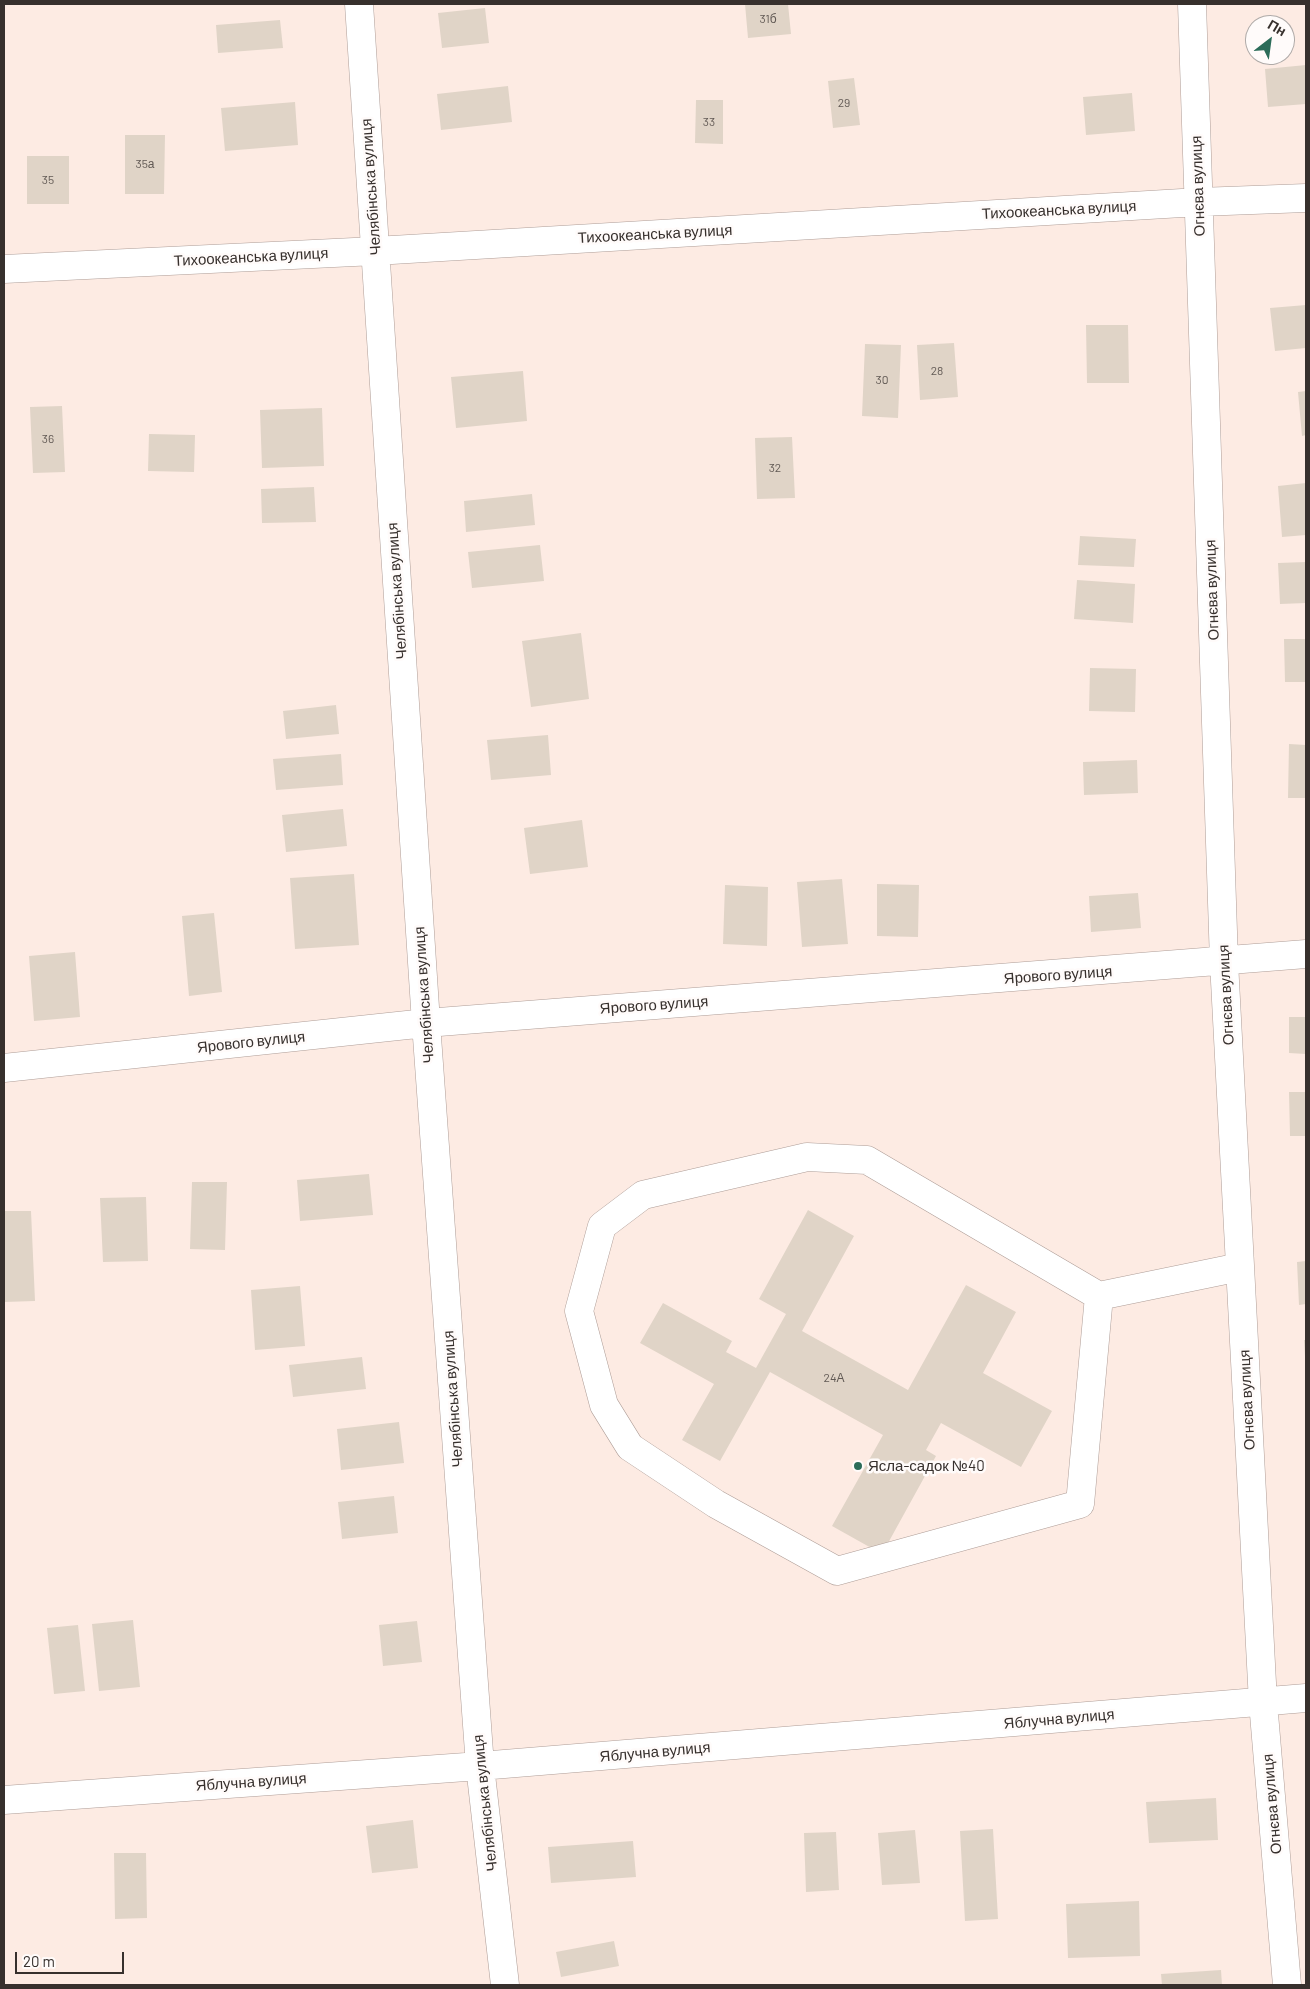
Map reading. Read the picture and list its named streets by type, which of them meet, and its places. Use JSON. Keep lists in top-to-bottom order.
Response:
{
  "streets": {
    "street": [
      "Огнєва вулиця",
      "Челябінська вулиця",
      "Тихоокеанська вулиця",
      "Ярового вулиця",
      "Яблучна вулиця"
    ]
  },
  "crossings": [
    ["Огнєва вулиця", "Тихоокеанська вулиця"],
    ["Огнєва вулиця", "Ярового вулиця"],
    ["Огнєва вулиця", "Яблучна вулиця"],
    ["Челябінська вулиця", "Тихоокеанська вулиця"],
    ["Челябінська вулиця", "Ярового вулиця"],
    ["Челябінська вулиця", "Яблучна вулиця"]
  ],
  "places": ["Ясла-садок №40"],
  "house_numbers": [
    "31б",
    "29",
    "33",
    "35а",
    "35",
    "28",
    "30",
    "36",
    "32",
    "24А"
  ],
  "scale_bar": "20 m",
  "north": "top right"
}
